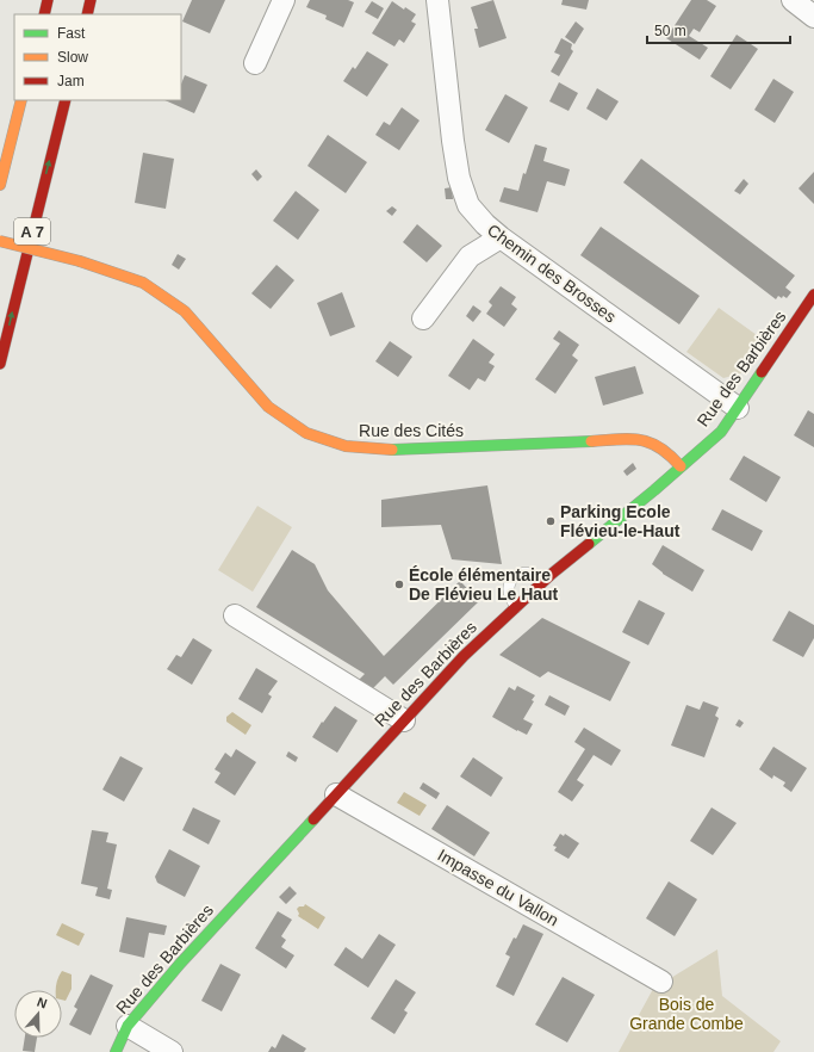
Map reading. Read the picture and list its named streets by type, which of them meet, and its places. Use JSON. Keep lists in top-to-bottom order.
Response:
{
  "streets": {
    "main road": ["A 7", "Rue des Barbières", "Rue des Cités"],
    "street": ["Chemin des Brosses", "Impasse du Vallon"]
  },
  "crossings": [
    ["Chemin des Brosses", "Rue des Barbières"],
    ["Rue des Barbières", "Rue des Cités"],
    ["Rue des Barbières", "Impasse du Vallon"]
  ],
  "parks": ["Bois de Grande Combe"],
  "places": ["Parking Ecole Flévieu-le-Haut", "École élémentaire De Flévieu Le Haut"],
  "legend": ["Fast", "Slow", "Jam"],
  "scale_bar": "50 m",
  "north": "top"
}
